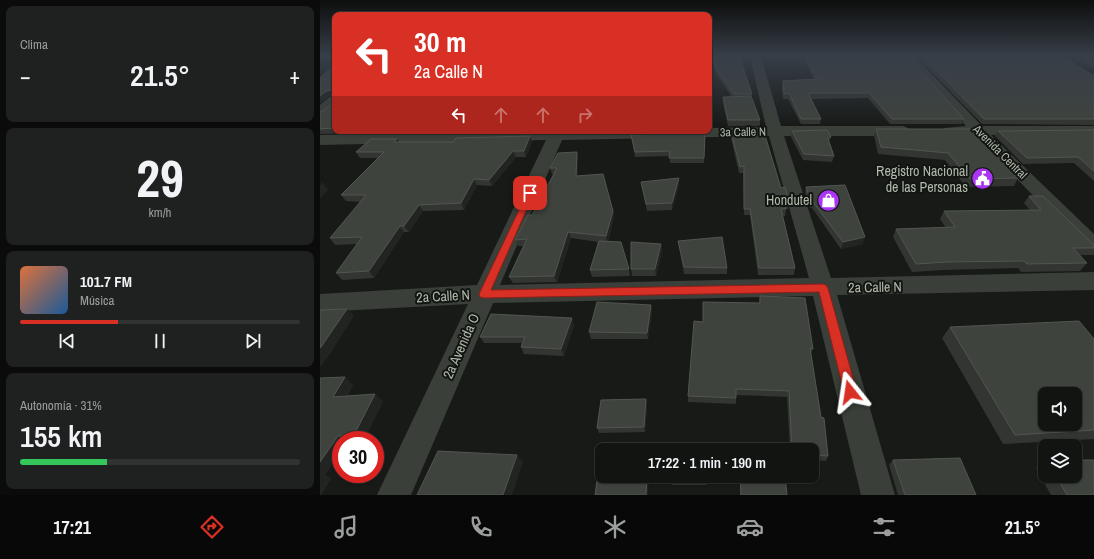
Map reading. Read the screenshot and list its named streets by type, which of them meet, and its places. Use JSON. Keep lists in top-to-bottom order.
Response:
{
  "streets": {
    "street": [
      "3a Calle N",
      "Avenida Central",
      "2a Calle N",
      "2a Avenida O"
    ]
  },
  "crossings": [
    ["2a Calle N", "2a Avenida O"]
  ],
  "places": {
    "public building": ["Registro Nacional de las Personas"],
    "shop": ["Hondutel"]
  },
  "page": {
    "tile": [
      "Clima",
      ["29", "km/h"],
      ["Autonomía · 31%", "155 km"]
    ],
    "turn": ["30 m", "2a Calle N"],
    "heat": ["−", "21.5°", "+"],
    "song": ["101.7 FM", "Música"],
    "limit": "30",
    "trip": "17:22 · 1 min · 190 m",
    "tabs": ["17:21", "21.5°"]
  }
}
